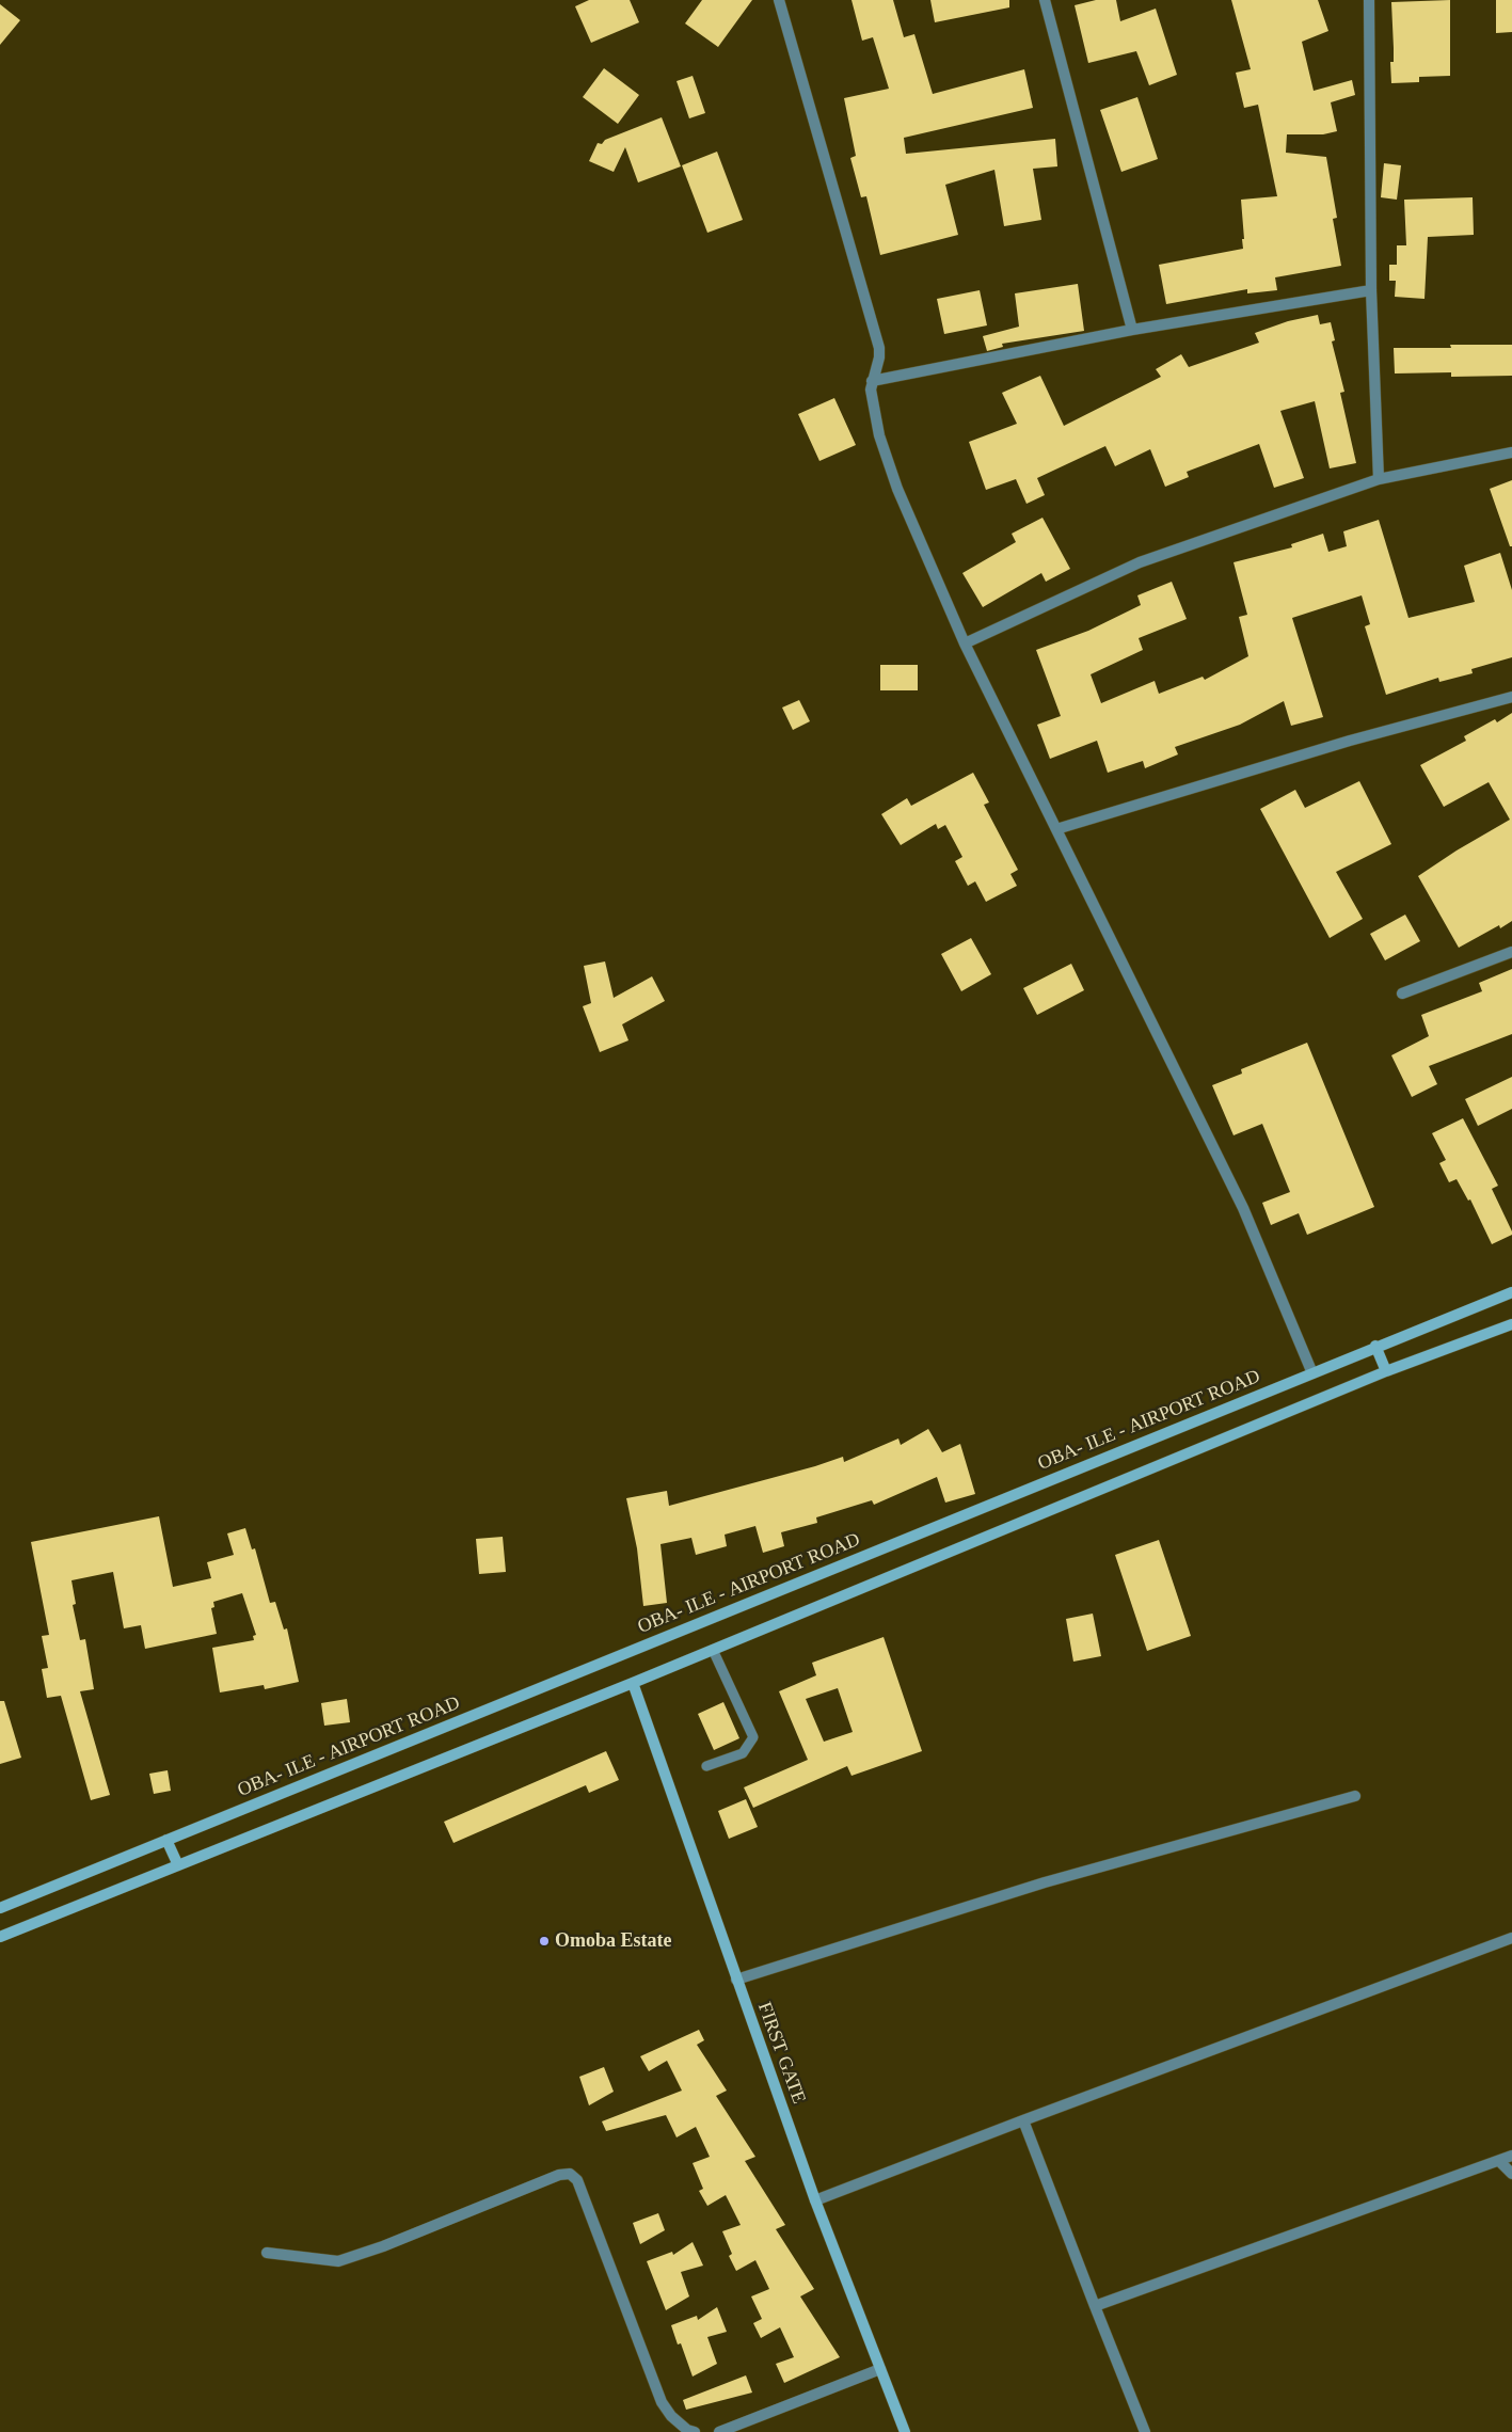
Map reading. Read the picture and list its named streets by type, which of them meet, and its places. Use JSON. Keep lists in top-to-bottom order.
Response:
{
  "streets": {
    "main road": ["OBA- ILE - AIRPORT ROAD", "FIRST GATE"]
  },
  "places": ["Omoba Estate"]
}
